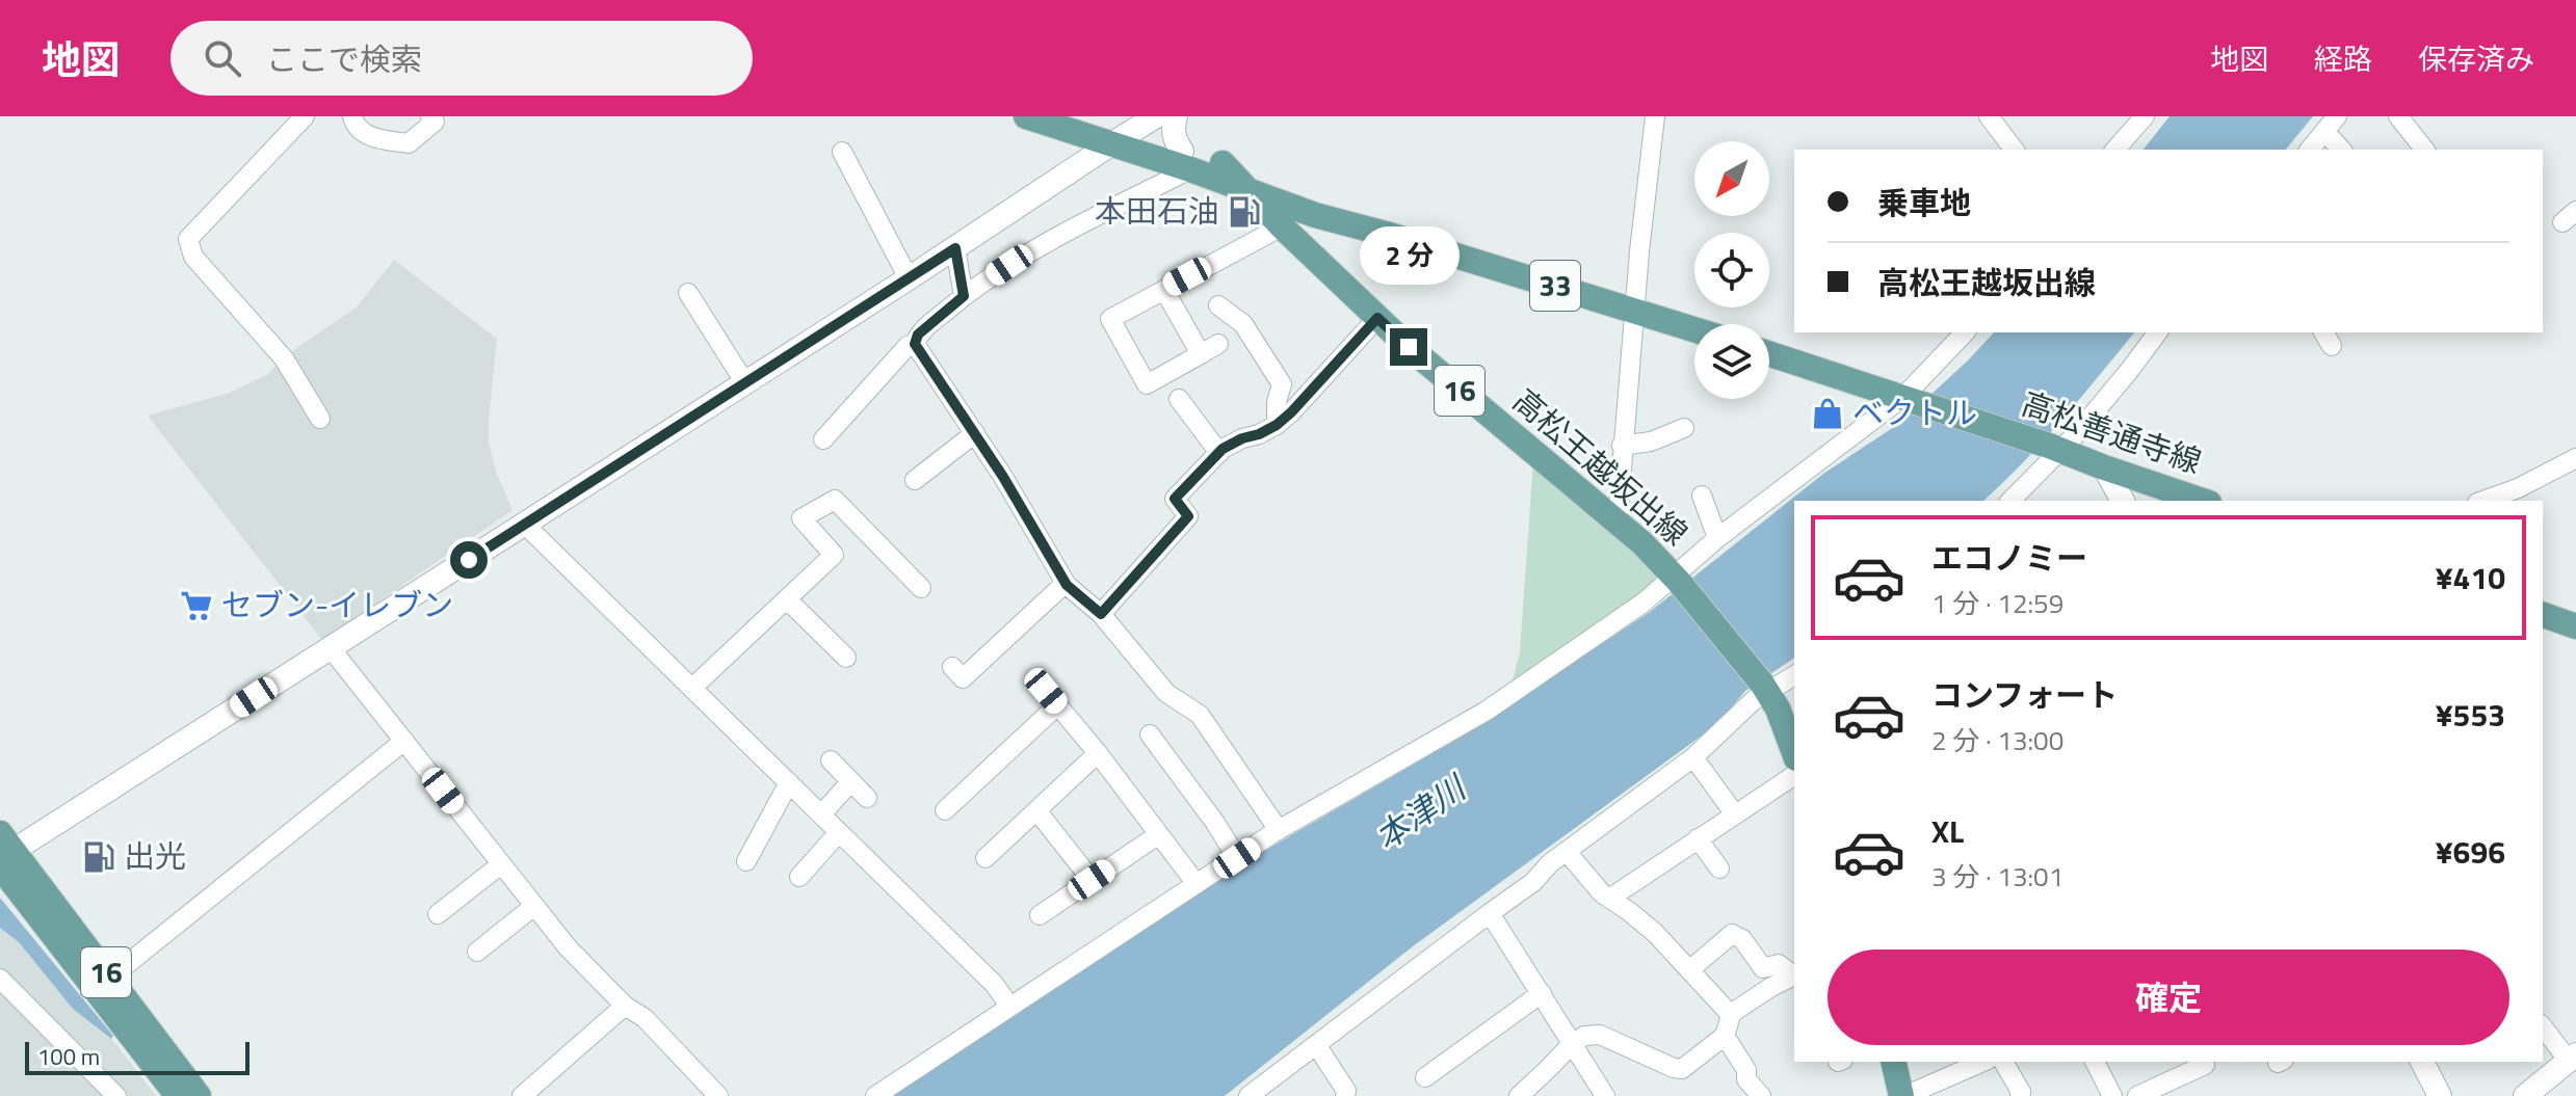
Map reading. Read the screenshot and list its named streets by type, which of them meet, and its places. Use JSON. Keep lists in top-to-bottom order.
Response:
{
  "streets": {
    "main road": [
      "33",
      "16",
      "高松善通寺線",
      "高松王越坂出線"
    ]
  },
  "crossings": [
    ["33", "高松王越坂出線"]
  ],
  "water": ["本津川"],
  "places": {
    "fuel station": ["本田石油", "出光"],
    "shop": ["ベクトル"],
    "supermarket": ["セブン-イレブン"]
  },
  "scale_bar": "100 m",
  "north": "bottom left",
  "page": {
    "header": "地図",
    "search": "ここで検索",
    "nav": ["地図", "経路", "保存済み"],
    "banner": ["乗車地", "高松王越坂出線"],
    "bubble": "2 分",
    "list": [
      {
        "name": "エコノミー",
        "note": "1 分 · 12:59",
        "value": "¥410"
      },
      {
        "name": "コンフォート",
        "note": "2 分 · 13:00",
        "value": "¥553"
      },
      {
        "name": "XL",
        "note": "3 分 · 13:01",
        "value": "¥696"
      }
    ],
    "buttons": "確定",
    "scale": "100 m"
  }
}
